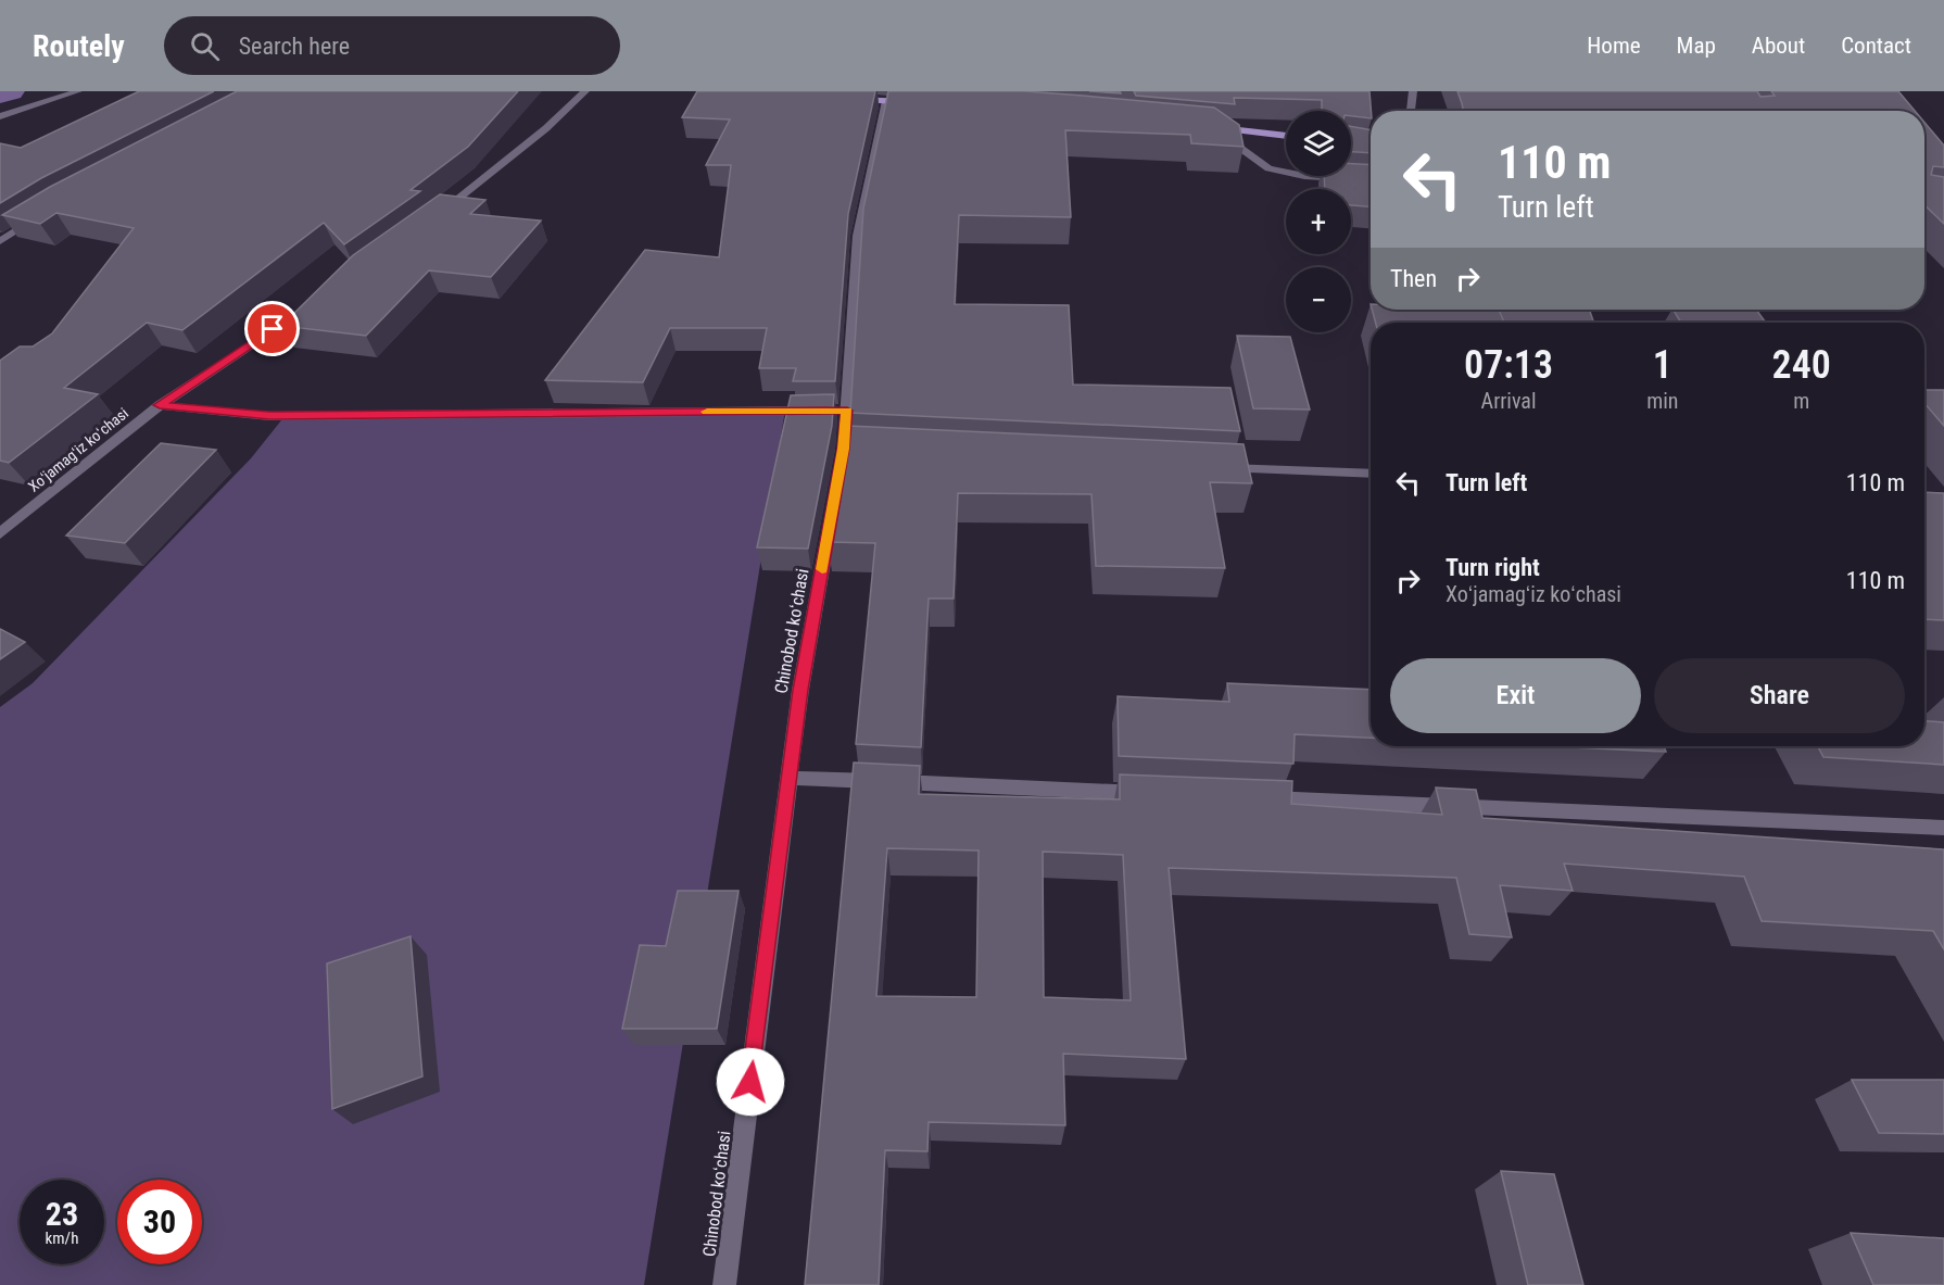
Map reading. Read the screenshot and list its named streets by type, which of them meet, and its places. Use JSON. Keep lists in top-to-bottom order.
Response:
{
  "streets": {
    "street": ["Xoʻjamagʻiz koʻchasi", "Chinobod koʻchasi"]
  },
  "page": {
    "header": "Routely",
    "search": "Search here",
    "nav": [
      "Home",
      "Map",
      "About",
      "Contact"
    ],
    "map_buttons": ["+", "−"],
    "turn": ["110 m", "Turn left"],
    "then": "Then",
    "eta": [
      "07:13",
      "Arrival",
      "1",
      "min",
      "240",
      "m"
    ],
    "list": [
      {
        "name": "Turn left",
        "value": "110 m"
      },
      {
        "name": "Turn right",
        "note": "Xoʻjamagʻiz koʻchasi",
        "value": "110 m"
      }
    ],
    "buttons": ["Exit", "Share"],
    "speed": "23 km/h",
    "limit": "30"
  }
}
